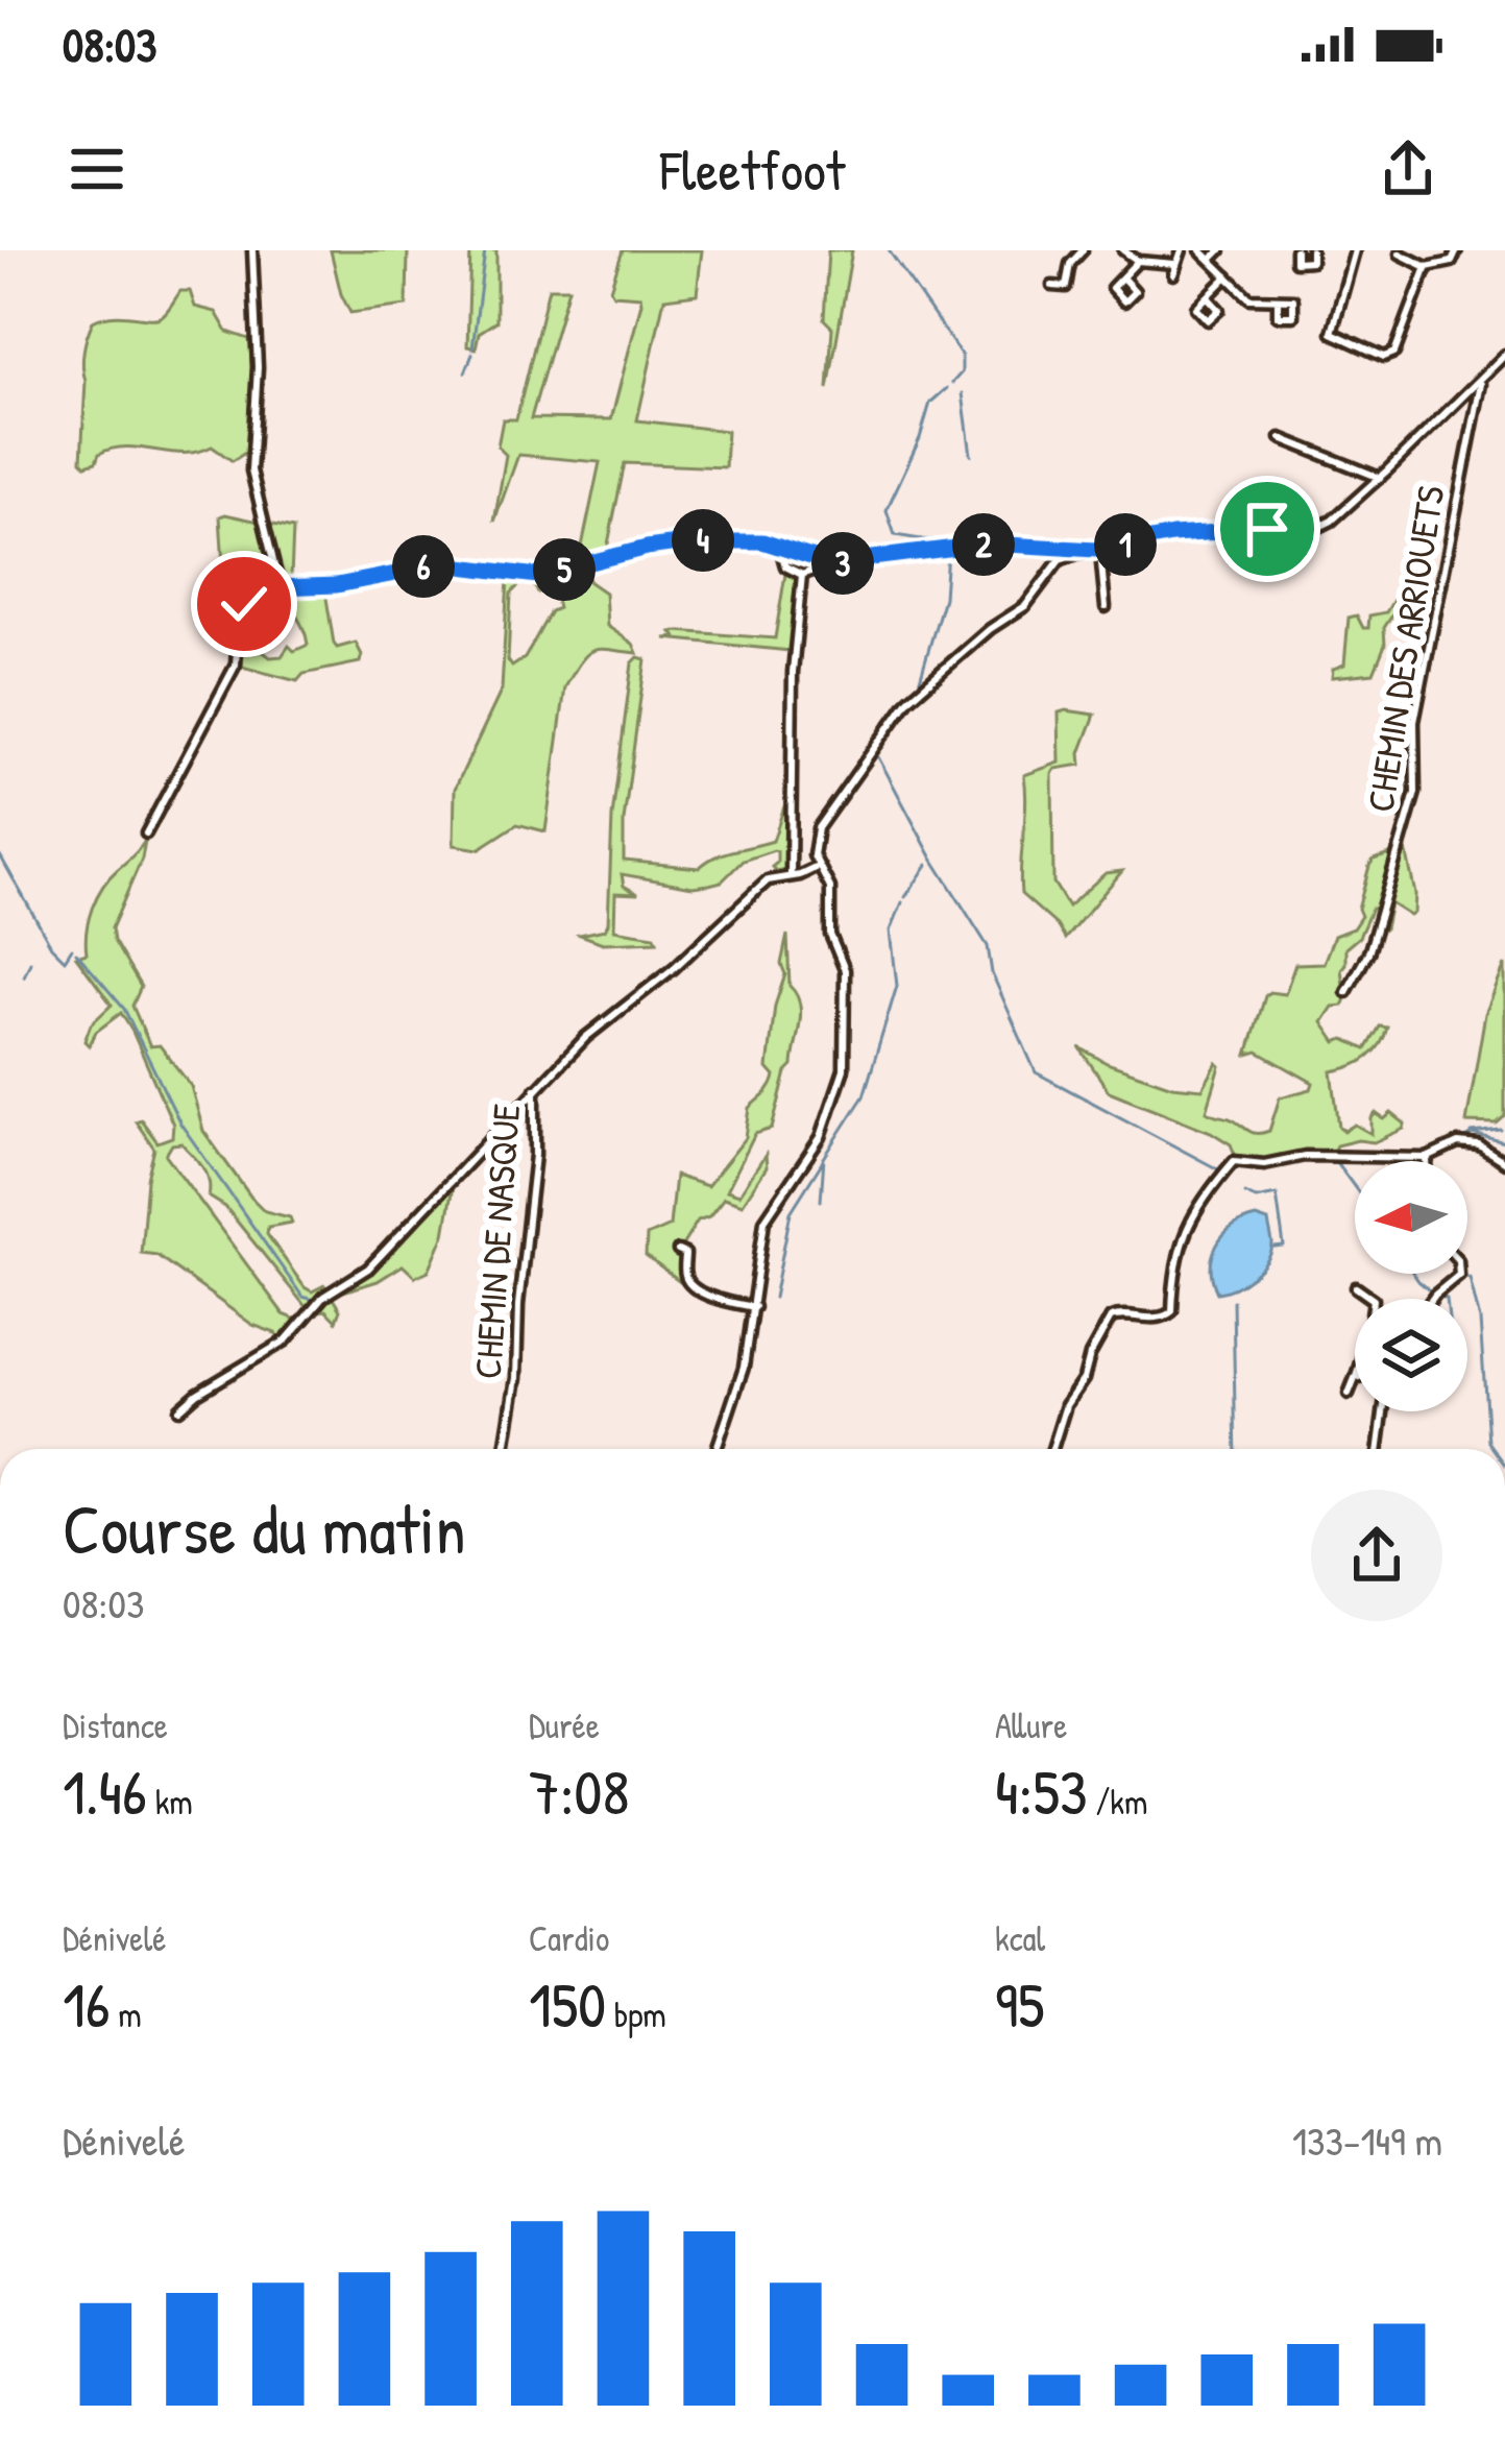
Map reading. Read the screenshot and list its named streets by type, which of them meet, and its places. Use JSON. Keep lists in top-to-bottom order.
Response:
{
  "streets": {
    "street": ["CHEMIN DES ARRIOUETS", "CHEMIN DE NASQUE"]
  },
  "north": "left",
  "page": {
    "status": "08:03",
    "header": "Fleetfoot",
    "pins": [
      "4",
      "1",
      "2",
      "3",
      "6",
      "5"
    ],
    "heading": ["Course du matin", "08:03"],
    "stats": [
      ["Distance", "1.46 km"],
      ["Durée", "7:08"],
      ["Allure", "4:53 /km"],
      ["Dénivelé", "16 m"],
      ["Cardio", "150 bpm"],
      ["kcal", "95"]
    ],
    "chart": ["Dénivelé", "133–149 m"]
  }
}
